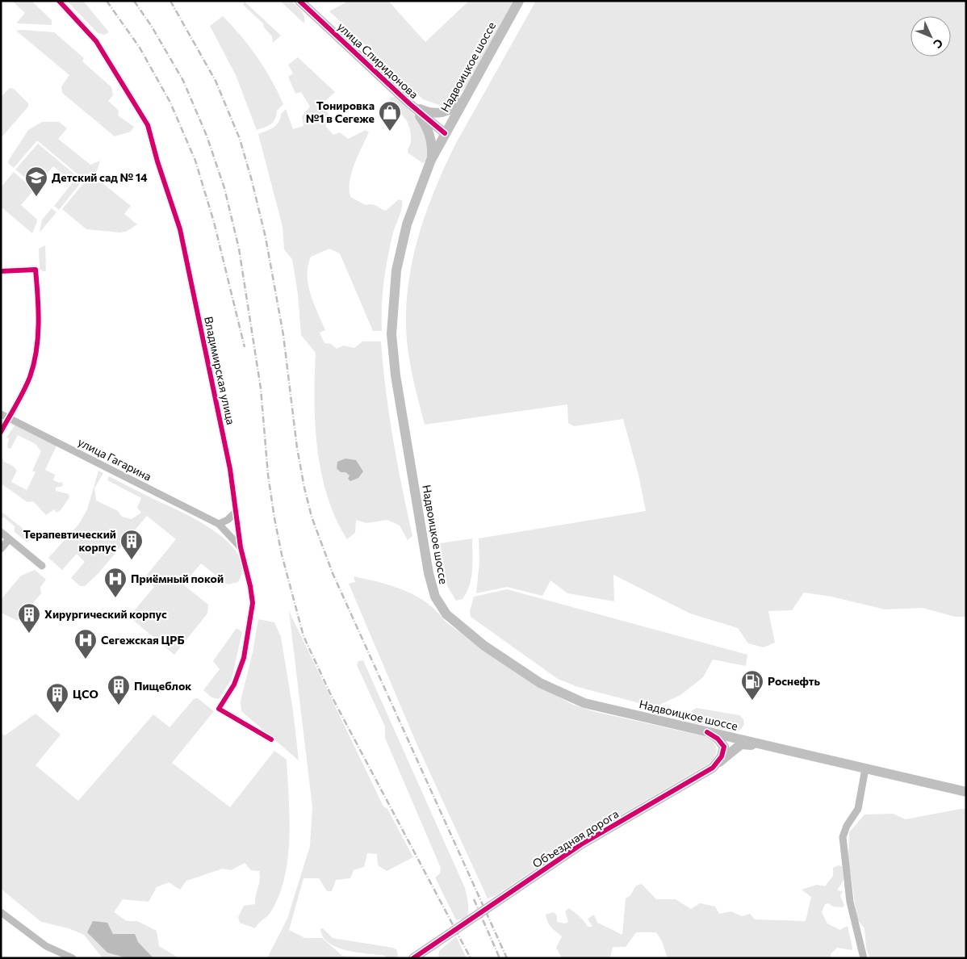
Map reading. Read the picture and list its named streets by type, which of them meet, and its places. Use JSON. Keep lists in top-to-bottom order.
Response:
{
  "streets": {
    "main road": ["улица Спиридонова", "Надвоицкое шоссе", "Объездная дорога"],
    "street": ["Владимирская улица", "улица Гагарина"]
  },
  "crossings": [
    ["улица Спиридонова", "Надвоицкое шоссе"],
    ["Надвоицкое шоссе", "Объездная дорога"],
    ["Владимирская улица", "улица Гагарина"]
  ],
  "places": {
    "shop": ["Тонировка №1 в Сегеже"],
    "school or university": ["Детский сад № 14"],
    "building": [
      "Терапевтический корпус",
      "Хирургический корпус",
      "Пищеблок",
      "ЦСО"
    ],
    "hospital": ["Приёмный покой", "Сегежская ЦРБ"],
    "fuel station": ["Роснефть"]
  },
  "north": "bottom right"
}
